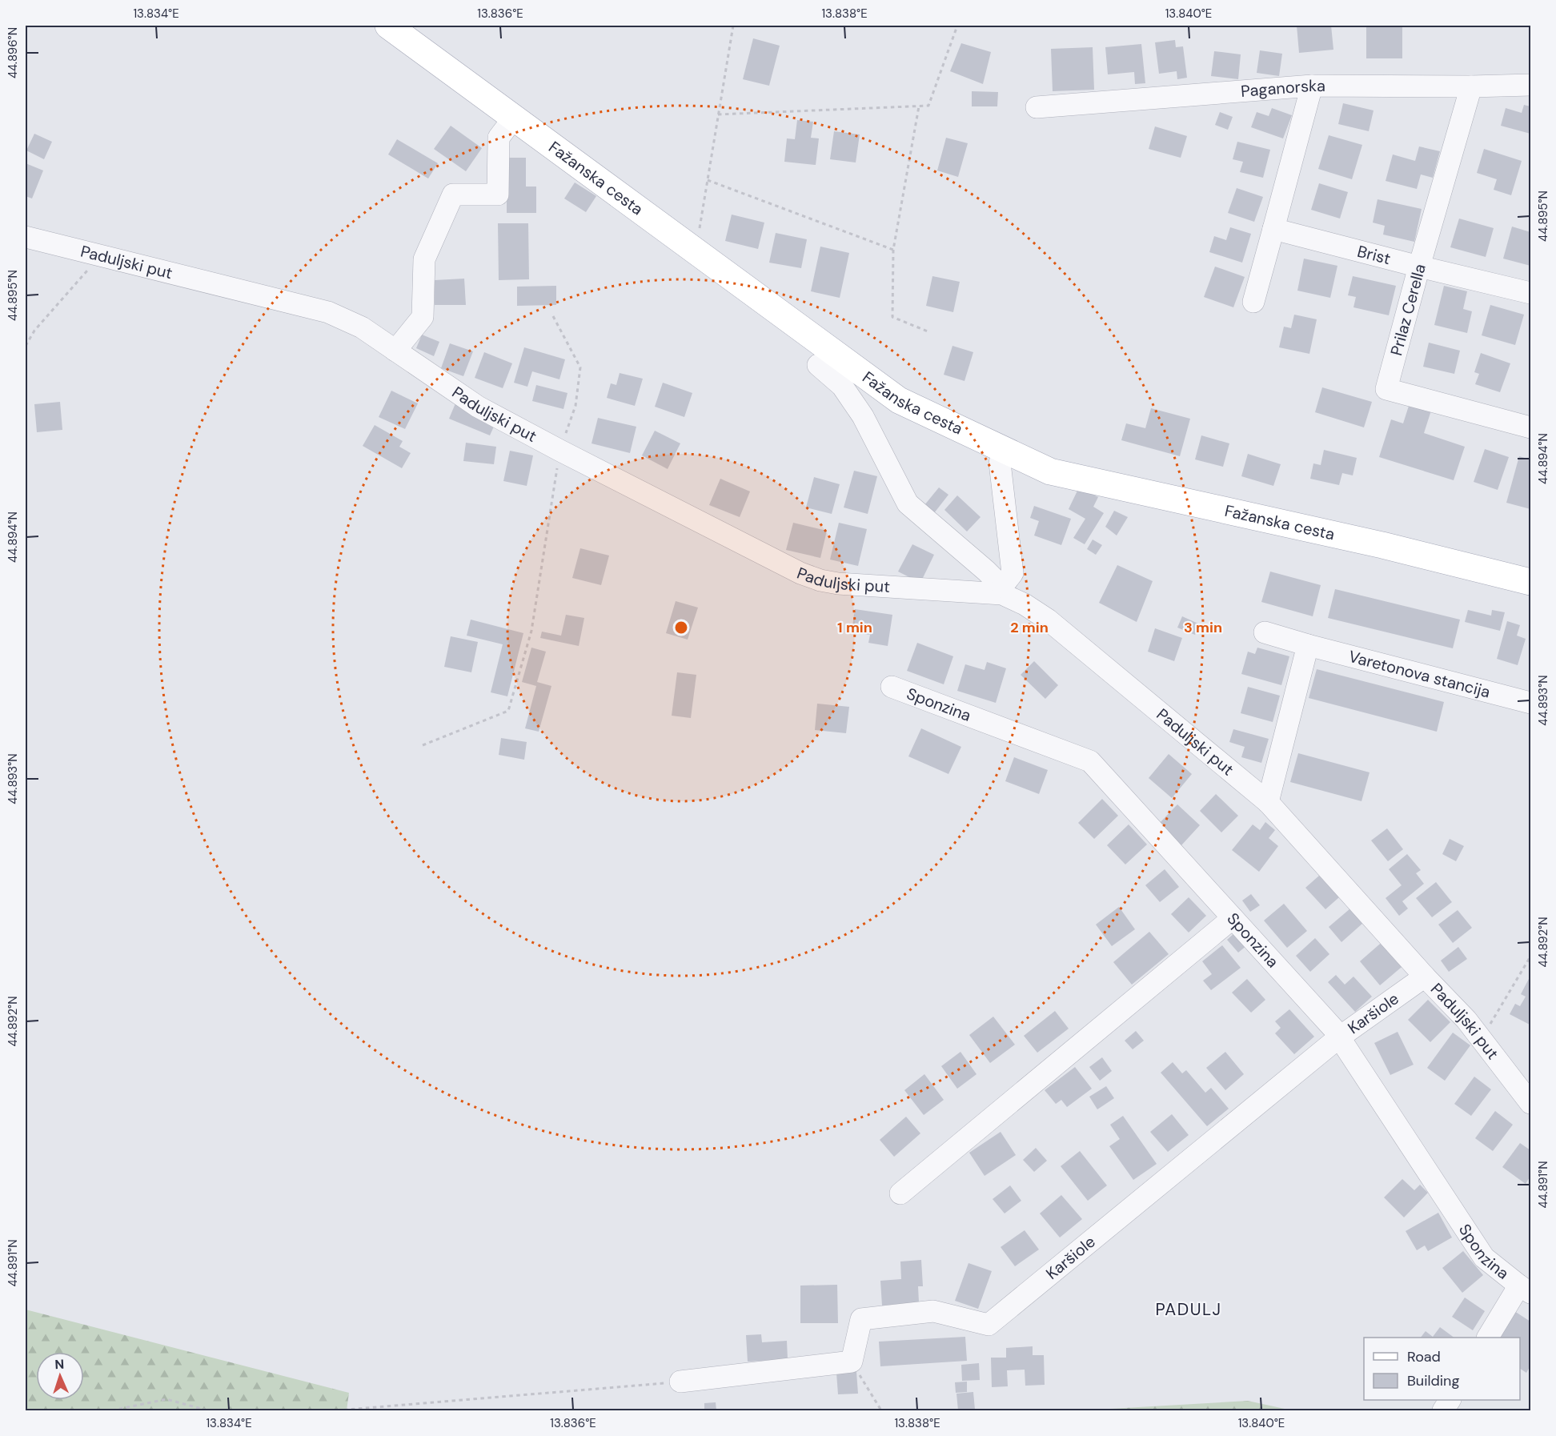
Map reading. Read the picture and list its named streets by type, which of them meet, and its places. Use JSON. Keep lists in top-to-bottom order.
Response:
{
  "streets": {
    "main road": ["Fažanska cesta"],
    "street": [
      "Paganorska",
      "Brist",
      "Paduljski put",
      "Prilaz Cerella",
      "Varetonova stancija",
      "Sponzina",
      "Karšiole"
    ]
  },
  "crossings": [
    ["Paganorska", "Prilaz Cerella"],
    ["Brist", "Prilaz Cerella"],
    ["Paduljski put", "Karšiole"],
    ["Sponzina", "Karšiole"]
  ],
  "districts": ["PADULJ"],
  "legend": ["Road", "Building"],
  "north": "top",
  "coordinates": [
    "13.834°E",
    "13.836°E",
    "13.838°E",
    "13.840°E",
    "44.896°N",
    "44.895°N",
    "44.894°N",
    "44.893°N",
    "44.892°N",
    "44.891°N"
  ],
  "rings": ["1 min", "2 min", "3 min"]
}
